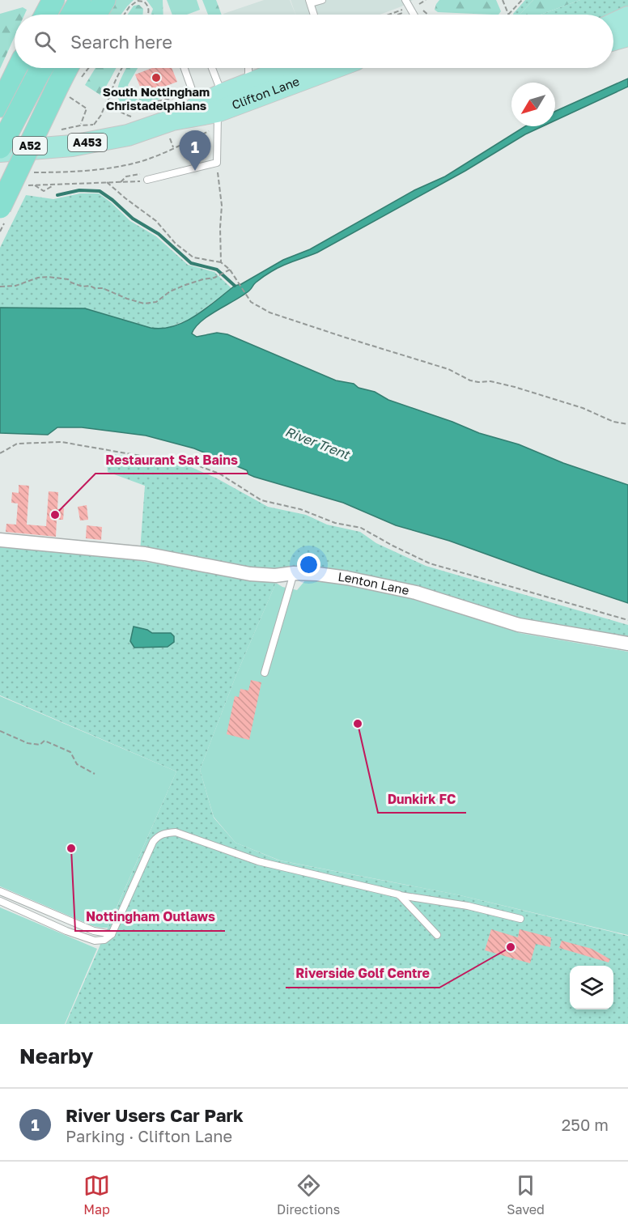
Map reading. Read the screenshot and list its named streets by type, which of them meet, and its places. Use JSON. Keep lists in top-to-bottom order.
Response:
{
  "streets": {
    "highway": ["A52"],
    "main road": ["Clifton Lane", "A453"],
    "street": ["Lenton Lane"]
  },
  "water": ["River Trent"],
  "places": [
    "South Nottingham Christadelphians",
    "Restaurant Sat Bains",
    "Dunkirk FC",
    "Nottingham Outlaws",
    "Riverside Golf Centre"
  ],
  "north": "bottom left",
  "page": {
    "search": "Search here",
    "pins": "1",
    "heading": "Nearby",
    "list": [
      {
        "mark": "1",
        "name": "River Users Car Park",
        "note": "Parking · Clifton Lane",
        "value": "250 m"
      }
    ],
    "nav": ["Map", "Directions", "Saved"]
  }
}
